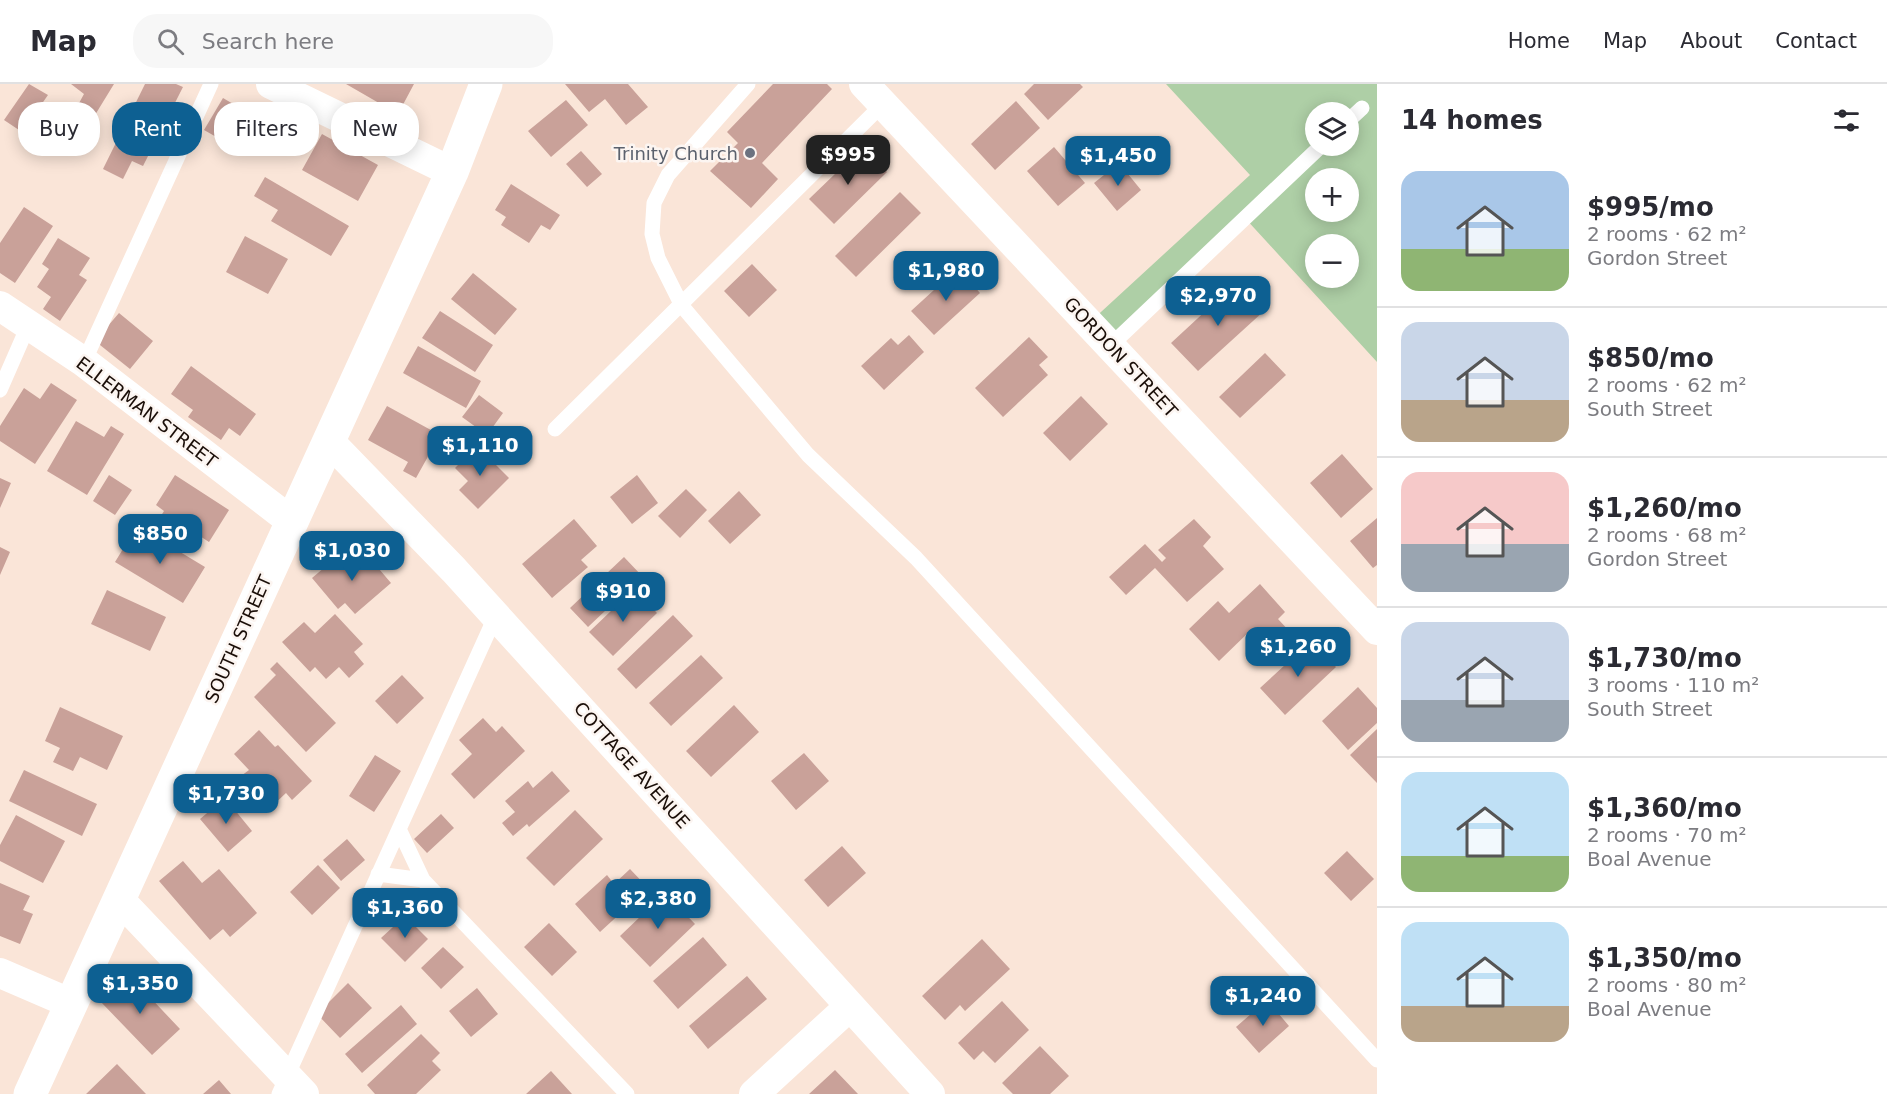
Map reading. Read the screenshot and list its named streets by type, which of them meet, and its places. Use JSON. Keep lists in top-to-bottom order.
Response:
{
  "streets": {
    "street": [
      "GORDON STREET",
      "ELLERMAN STREET",
      "SOUTH STREET",
      "COTTAGE AVENUE"
    ]
  },
  "crossings": [
    ["ELLERMAN STREET", "SOUTH STREET"],
    ["SOUTH STREET", "COTTAGE AVENUE"]
  ],
  "places": ["Trinity Church"],
  "page": {
    "header": "Map",
    "search": "Search here",
    "nav": [
      "Home",
      "Map",
      "About",
      "Contact"
    ],
    "heading": "14 homes",
    "map_buttons": ["+", "−"],
    "chip": [
      "Buy",
      "Rent",
      "Filters",
      "New"
    ],
    "price": [
      "$995",
      "$1,450",
      "$1,980",
      "$2,970",
      "$1,110",
      "$850",
      "$1,030",
      "$910",
      "$1,260",
      "$1,730",
      "$2,380",
      "$1,360",
      "$1,350",
      "$1,240"
    ],
    "list": [
      {
        "name": "$995/mo",
        "note": "2 rooms · 62 m² · Gordon Street"
      },
      {
        "name": "$850/mo",
        "note": "2 rooms · 62 m² · South Street"
      },
      {
        "name": "$1,260/mo",
        "note": "2 rooms · 68 m² · Gordon Street"
      },
      {
        "name": "$1,730/mo",
        "note": "3 rooms · 110 m² · South Street"
      },
      {
        "name": "$1,360/mo",
        "note": "2 rooms · 70 m² · Boal Avenue"
      },
      {
        "name": "$1,350/mo",
        "note": "2 rooms · 80 m² · Boal Avenue"
      }
    ]
  }
}
